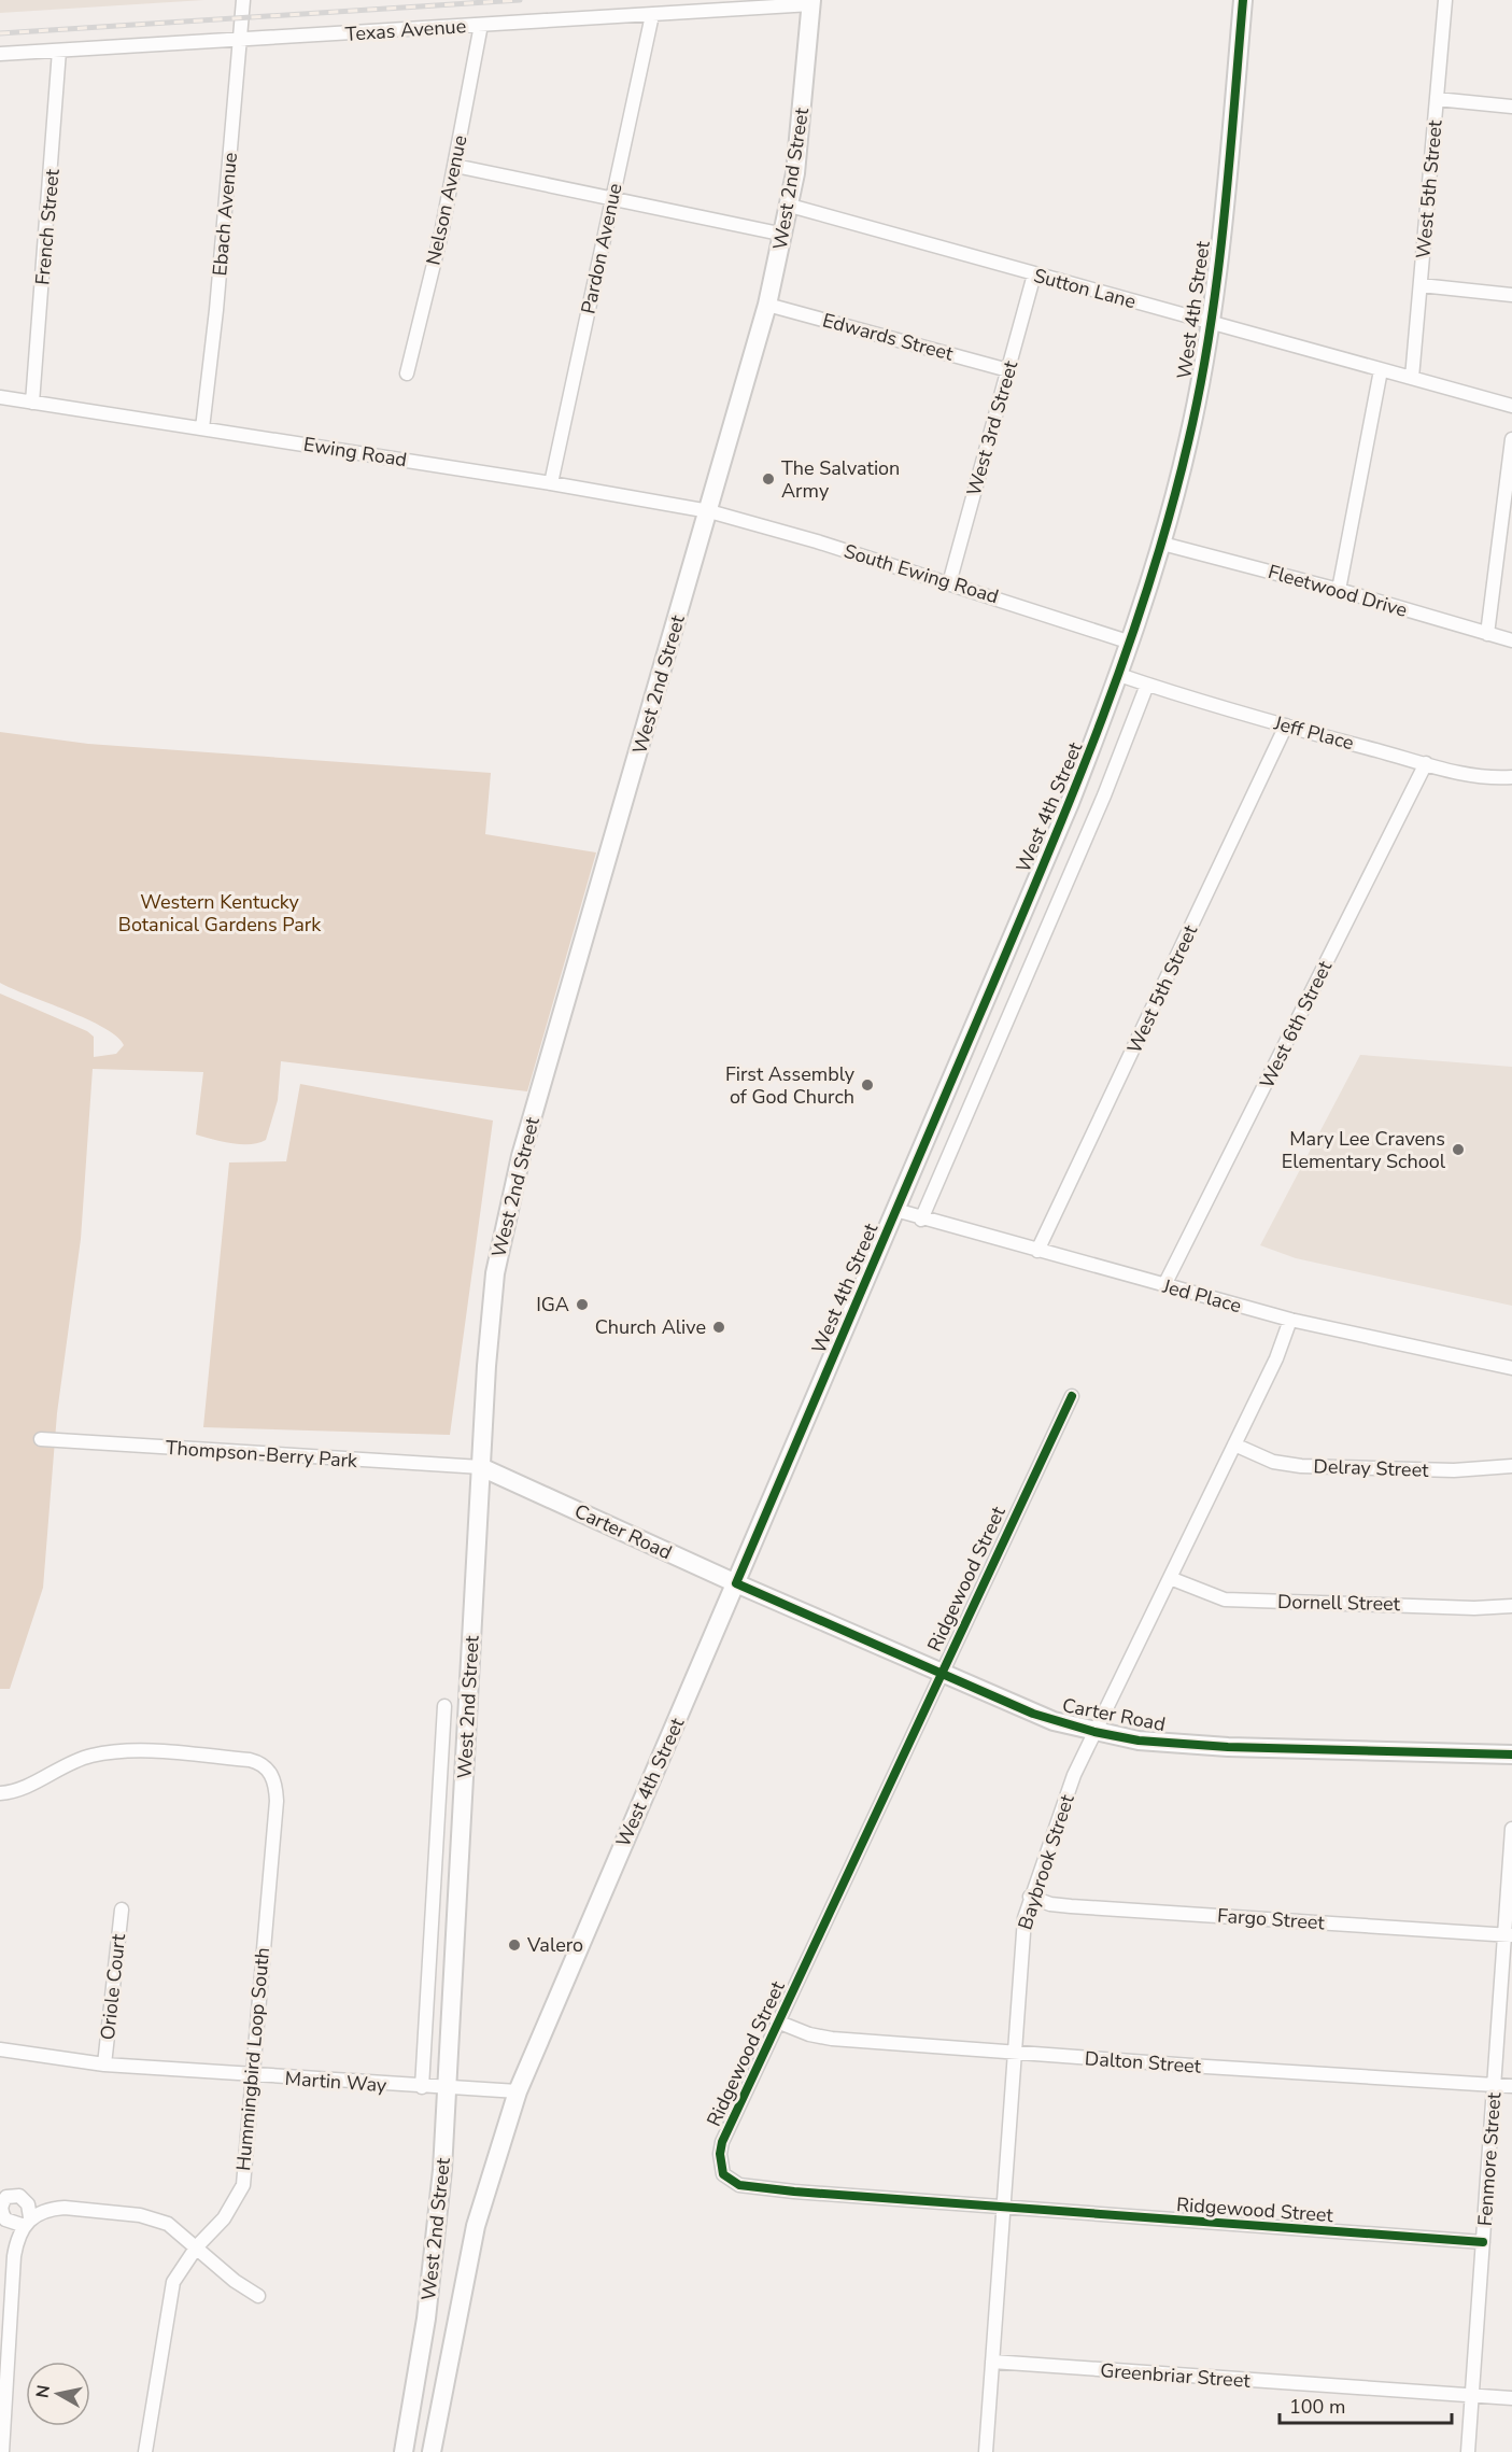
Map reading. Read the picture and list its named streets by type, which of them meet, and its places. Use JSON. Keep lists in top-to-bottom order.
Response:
{
  "streets": {
    "main road": ["West 2nd Street", "West 4th Street", "Carter Road"],
    "street": [
      "Texas Avenue",
      "West 5th Street",
      "Nelson Avenue",
      "Ebach Avenue",
      "French Street",
      "Pardon Avenue",
      "Sutton Lane",
      "Edwards Street",
      "West 3rd Street",
      "Ewing Road",
      "South Ewing Road",
      "Fleetwood Drive",
      "Jeff Place",
      "West 6th Street",
      "Jed Place",
      "Thompson-Berry Park",
      "Delray Street",
      "Ridgewood Street",
      "Dornell Street",
      "Baybrook Street",
      "Fargo Street",
      "Oriole Court",
      "Hummingbird Loop South",
      "Dalton Street",
      "Martin Way",
      "Fenmore Street",
      "Greenbriar Street"
    ]
  },
  "crossings": [
    ["Texas Avenue", "West 2nd Street"],
    ["Texas Avenue", "Nelson Avenue"],
    ["Texas Avenue", "Ebach Avenue"],
    ["Texas Avenue", "French Street"],
    ["Texas Avenue", "Pardon Avenue"],
    ["West 2nd Street", "Sutton Lane"],
    ["West 2nd Street", "Edwards Street"],
    ["West 2nd Street", "Ewing Road"],
    ["West 2nd Street", "South Ewing Road"],
    ["West 2nd Street", "Thompson-Berry Park"],
    ["West 2nd Street", "Carter Road"],
    ["West 2nd Street", "Martin Way"],
    ["West 5th Street", "Sutton Lane"],
    ["West 5th Street", "Jeff Place"],
    ["West 5th Street", "Jed Place"],
    ["Ebach Avenue", "Ewing Road"],
    ["French Street", "Ewing Road"],
    ["Pardon Avenue", "Ewing Road"],
    ["Sutton Lane", "West 4th Street"],
    ["Sutton Lane", "West 3rd Street"],
    ["West 4th Street", "South Ewing Road"],
    ["West 4th Street", "Fleetwood Drive"],
    ["West 4th Street", "Jeff Place"],
    ["West 4th Street", "Jed Place"],
    ["West 4th Street", "Carter Road"],
    ["West 4th Street", "Martin Way"],
    ["Edwards Street", "West 3rd Street"],
    ["West 3rd Street", "South Ewing Road"],
    ["Ewing Road", "South Ewing Road"],
    ["Jeff Place", "West 6th Street"],
    ["West 6th Street", "Jed Place"],
    ["Jed Place", "Baybrook Street"],
    ["Thompson-Berry Park", "Carter Road"],
    ["Delray Street", "Baybrook Street"],
    ["Carter Road", "Ridgewood Street"],
    ["Carter Road", "Baybrook Street"],
    ["Ridgewood Street", "Baybrook Street"],
    ["Ridgewood Street", "Dalton Street"],
    ["Ridgewood Street", "Fenmore Street"],
    ["Dornell Street", "Baybrook Street"],
    ["Baybrook Street", "Fargo Street"],
    ["Baybrook Street", "Dalton Street"],
    ["Baybrook Street", "Greenbriar Street"],
    ["Fargo Street", "Fenmore Street"],
    ["Oriole Court", "Martin Way"],
    ["Hummingbird Loop South", "Martin Way"],
    ["Dalton Street", "Fenmore Street"],
    ["Fenmore Street", "Greenbriar Street"]
  ],
  "parks": ["Western Kentucky Botanical Gardens Park"],
  "places": [
    "The Salvation Army",
    "First Assembly of God Church",
    "Mary Lee Cravens Elementary School",
    "IGA",
    "Church Alive",
    "Valero"
  ],
  "scale_bar": "100 m",
  "north": "left"
}
